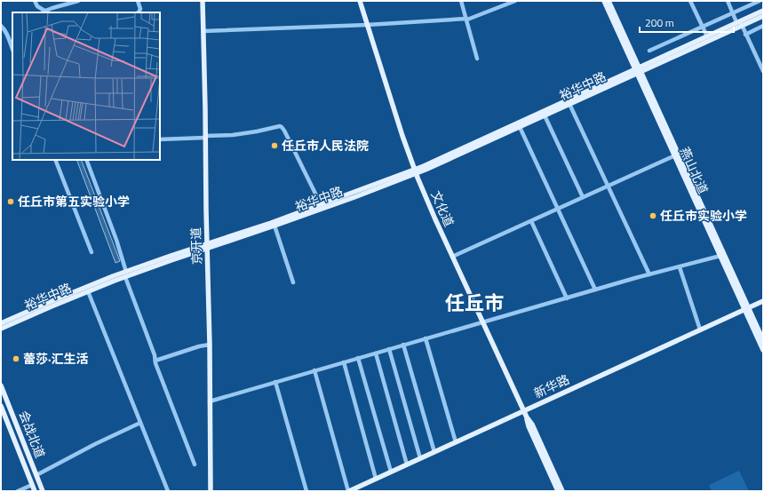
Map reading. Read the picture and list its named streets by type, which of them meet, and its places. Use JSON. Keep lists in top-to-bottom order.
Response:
{
  "streets": {
    "main road": [
      "裕华中路",
      "燕山北道",
      "文化道",
      "京开道",
      "新华路",
      "会战北道"
    ]
  },
  "crossings": [
    ["裕华中路", "燕山北道"],
    ["裕华中路", "文化道"],
    ["裕华中路", "京开道"],
    ["燕山北道", "新华路"],
    ["文化道", "新华路"]
  ],
  "districts": ["任丘市"],
  "places": [
    "任丘市人民法院",
    "任丘市第五实验小学",
    "任丘市实验小学",
    "蕾莎·汇生活"
  ],
  "scale_bar": "200 m"
}
